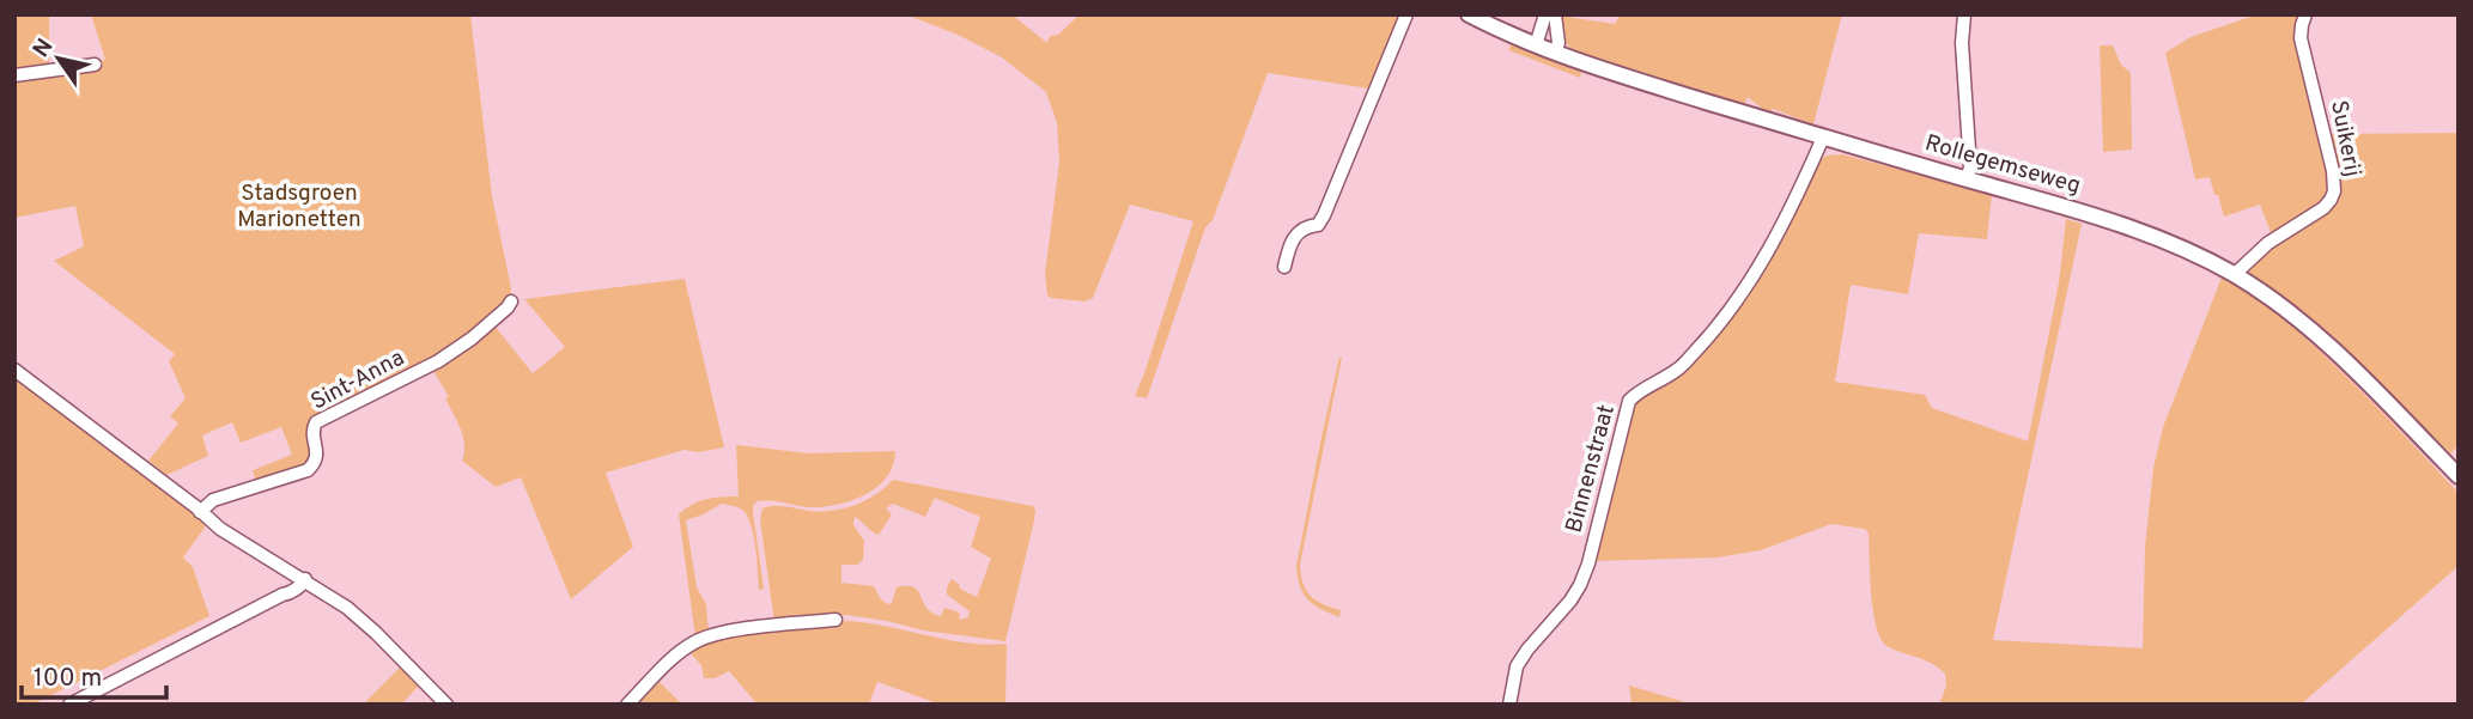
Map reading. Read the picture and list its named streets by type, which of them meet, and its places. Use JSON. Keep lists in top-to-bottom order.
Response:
{
  "streets": {
    "street": [
      "Suikerij",
      "Rollegemseweg",
      "Sint-Anna",
      "Binnenstraat"
    ]
  },
  "crossings": [
    ["Suikerij", "Rollegemseweg"],
    ["Rollegemseweg", "Binnenstraat"]
  ],
  "parks": ["Stadsgroen Marionetten"],
  "scale_bar": "100 m",
  "north": "top left"
}
